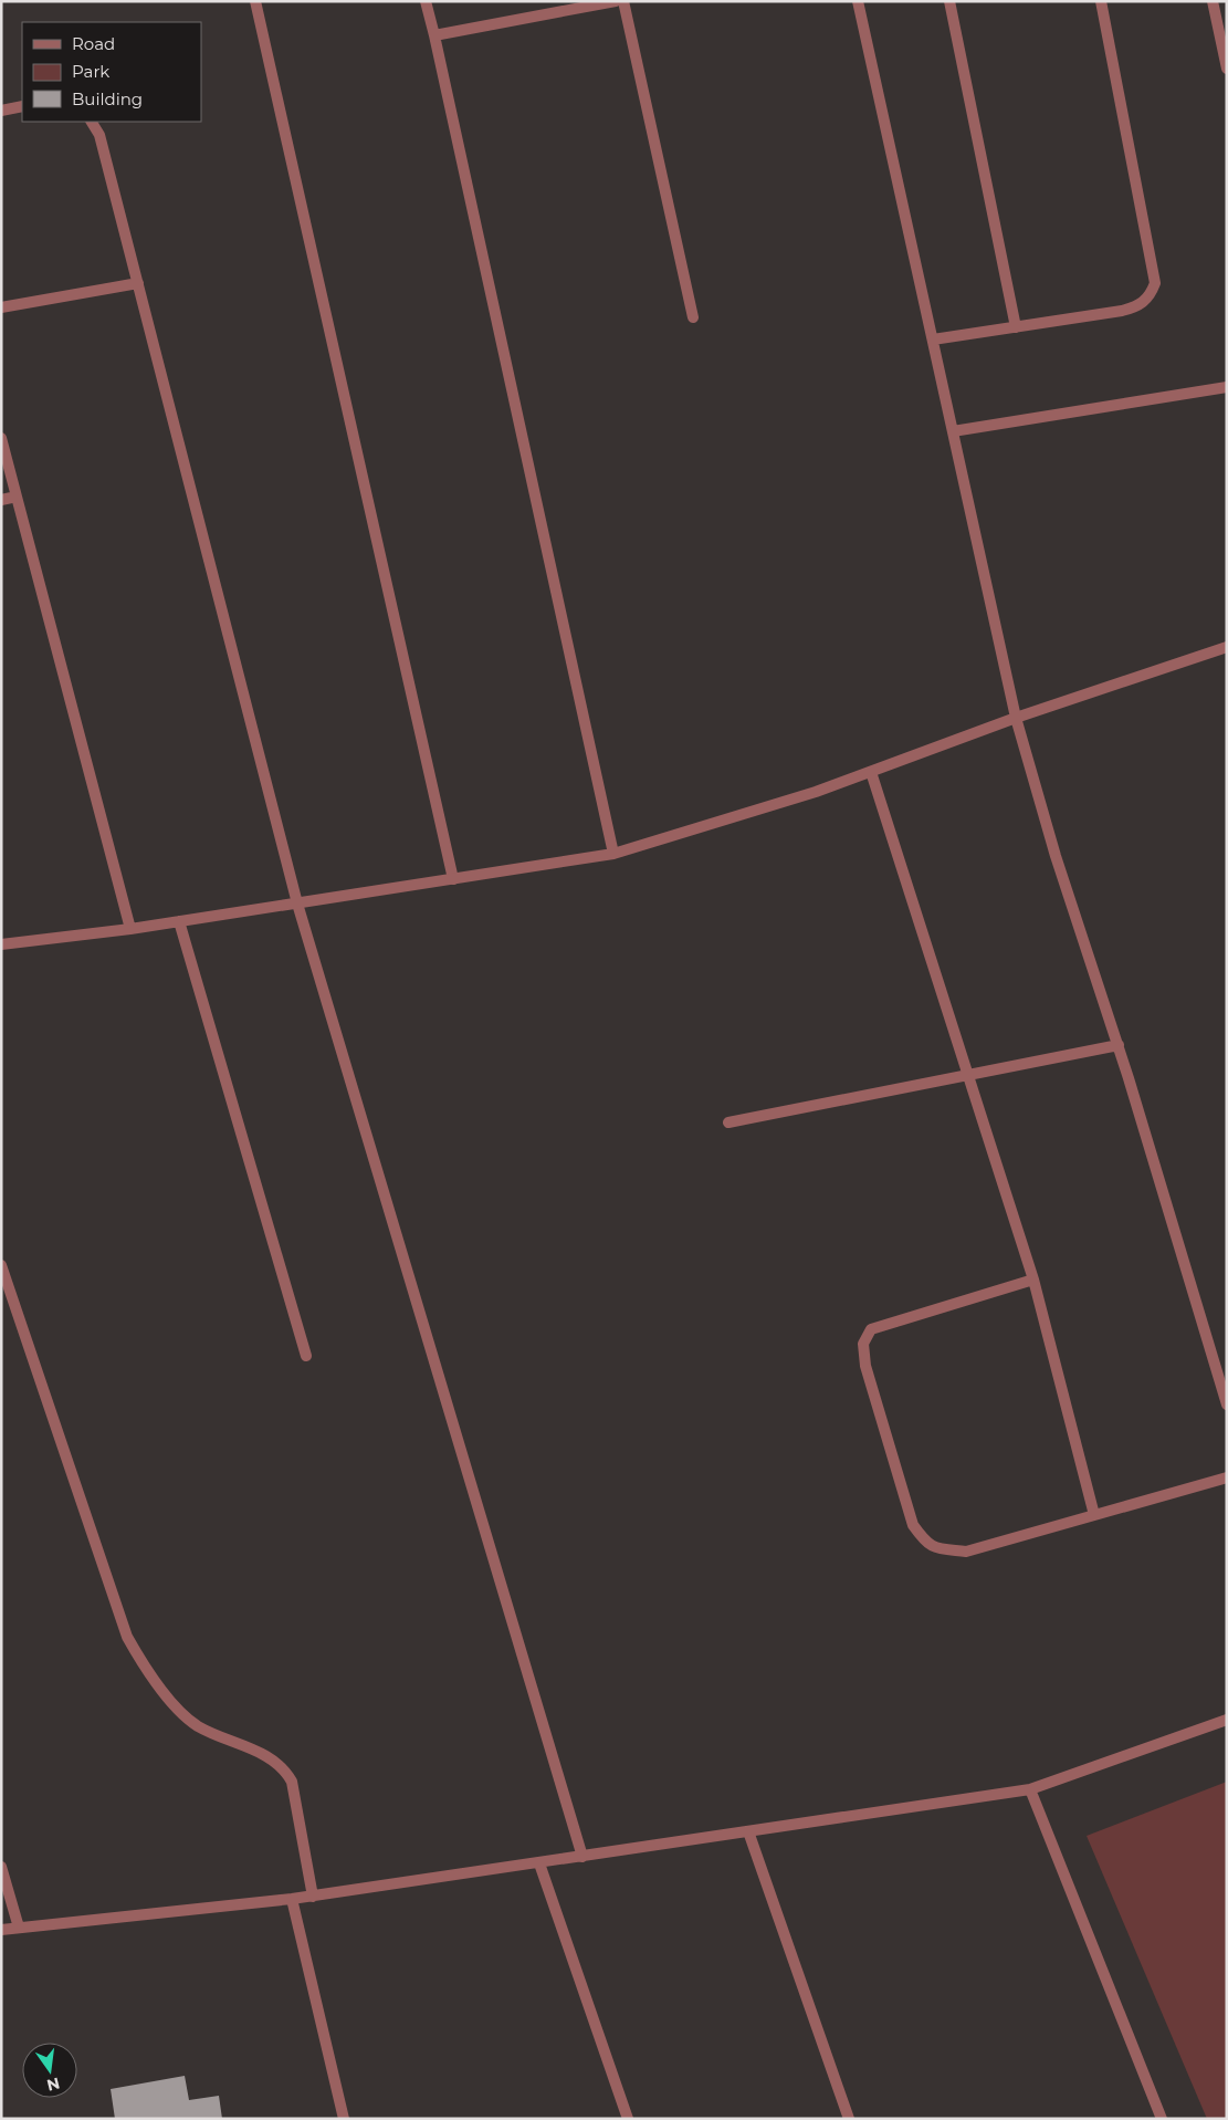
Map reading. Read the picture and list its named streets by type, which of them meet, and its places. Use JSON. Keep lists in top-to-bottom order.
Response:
{
  "legend": ["Road", "Park", "Building"],
  "north": "bottom"
}
